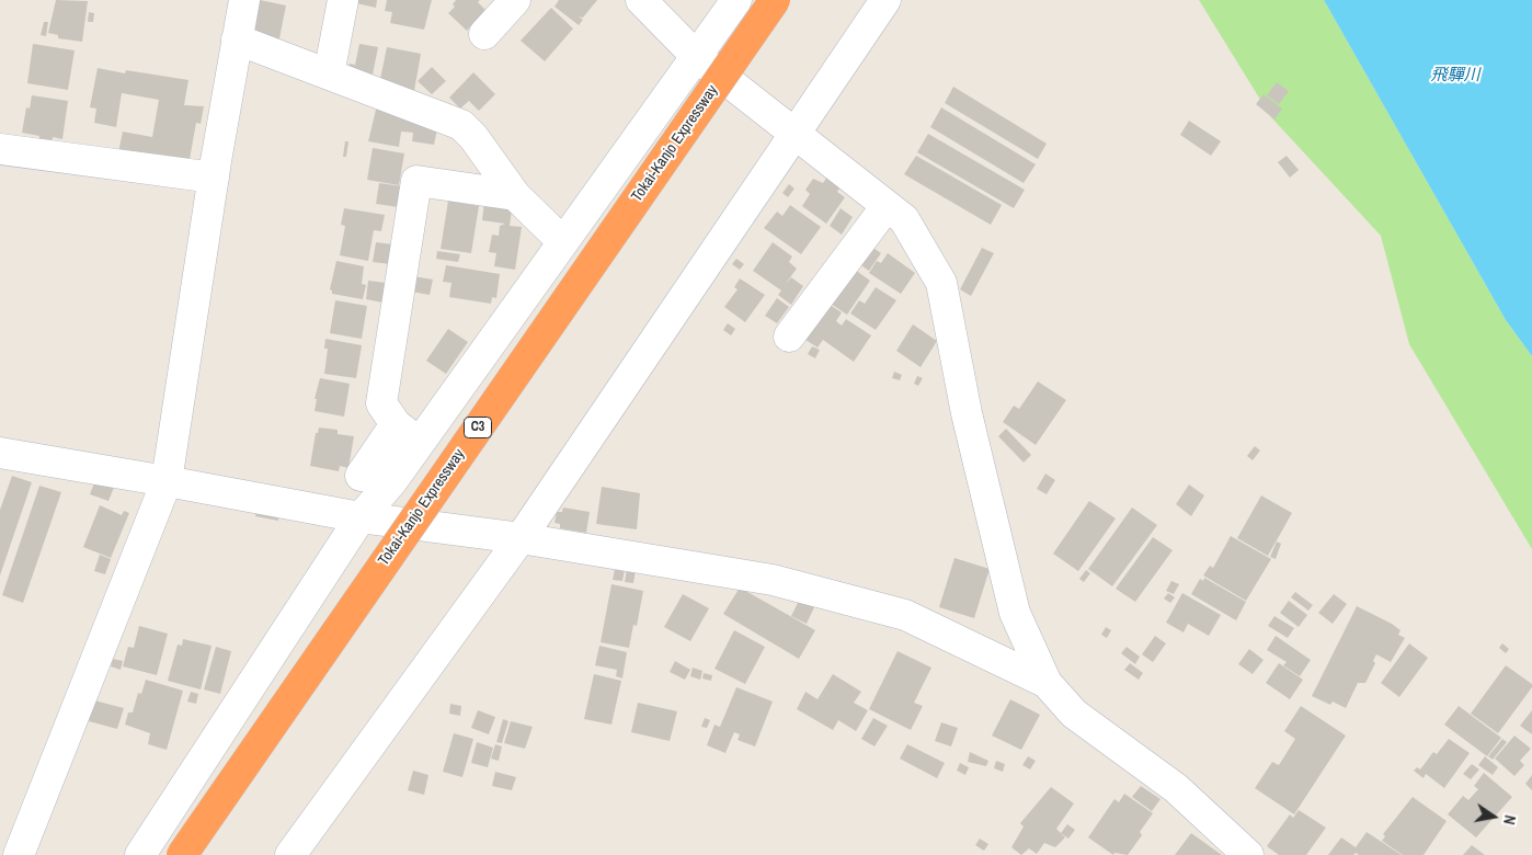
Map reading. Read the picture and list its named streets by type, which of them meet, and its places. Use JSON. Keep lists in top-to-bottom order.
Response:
{
  "streets": {
    "highway": ["Tokai-Kanjo Expressway", "C3"]
  },
  "water": ["飛驒川"],
  "north": "right"
}
